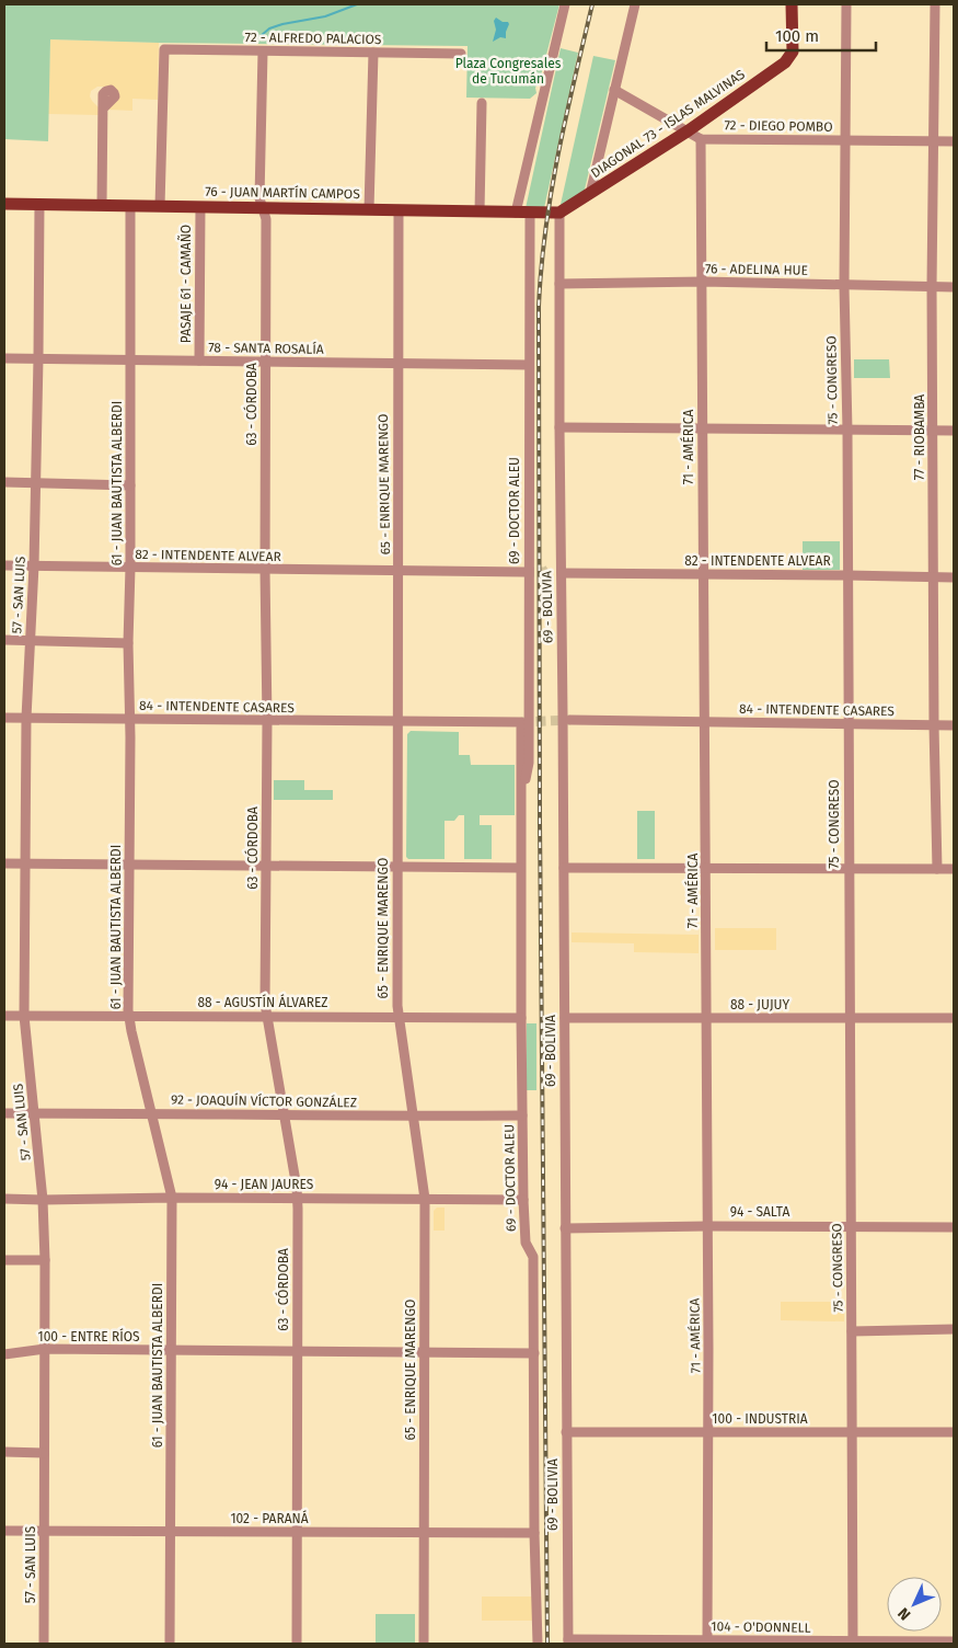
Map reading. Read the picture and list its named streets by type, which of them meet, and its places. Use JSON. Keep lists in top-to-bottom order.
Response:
{
  "streets": {
    "main road": ["DIAGONAL 73 - ISLAS MALVINAS", "76 - JUAN MARTÍN CAMPOS"],
    "street": [
      "72 - ALFREDO PALACIOS",
      "72 - DIEGO POMBO",
      "76 - ADELINA HUE",
      "PASAJE 61 - CAMAÑO",
      "78 - SANTA ROSALÍA",
      "75 - CONGRESO",
      "63 - CÓRDOBA",
      "77 - RIOBAMBA",
      "71 - AMÉRICA",
      "61 - JUAN BAUTISTA ALBERDI",
      "65 - ENRIQUE MARENGO",
      "69 - DOCTOR ALEU",
      "82 - INTENDENTE ALVEAR",
      "57 - SAN LUIS",
      "69 - BOLIVIA",
      "84 - INTENDENTE CASARES",
      "88 - AGUSTÍN ÁLVAREZ",
      "88 - JUJUY",
      "92 - JOAQUÍN VÍCTOR GONZÁLEZ",
      "94 - JEAN JAURES",
      "94 - SALTA",
      "100 - ENTRE RÍOS",
      "100 - INDUSTRIA",
      "102 - PARANÁ",
      "104 - O'DONNELL"
    ]
  },
  "crossings": [
    ["72 - ALFREDO PALACIOS", "76 - JUAN MARTÍN CAMPOS"],
    ["72 - ALFREDO PALACIOS", "63 - CÓRDOBA"],
    ["DIAGONAL 73 - ISLAS MALVINAS", "76 - JUAN MARTÍN CAMPOS"],
    ["DIAGONAL 73 - ISLAS MALVINAS", "69 - BOLIVIA"],
    ["72 - DIEGO POMBO", "75 - CONGRESO"],
    ["72 - DIEGO POMBO", "77 - RIOBAMBA"],
    ["72 - DIEGO POMBO", "71 - AMÉRICA"],
    ["76 - JUAN MARTÍN CAMPOS", "PASAJE 61 - CAMAÑO"],
    ["76 - JUAN MARTÍN CAMPOS", "63 - CÓRDOBA"],
    ["76 - JUAN MARTÍN CAMPOS", "61 - JUAN BAUTISTA ALBERDI"],
    ["76 - JUAN MARTÍN CAMPOS", "65 - ENRIQUE MARENGO"],
    ["76 - JUAN MARTÍN CAMPOS", "69 - DOCTOR ALEU"],
    ["76 - JUAN MARTÍN CAMPOS", "57 - SAN LUIS"],
    ["76 - JUAN MARTÍN CAMPOS", "69 - BOLIVIA"],
    ["76 - ADELINA HUE", "75 - CONGRESO"],
    ["76 - ADELINA HUE", "77 - RIOBAMBA"],
    ["76 - ADELINA HUE", "71 - AMÉRICA"],
    ["76 - ADELINA HUE", "69 - BOLIVIA"],
    ["PASAJE 61 - CAMAÑO", "78 - SANTA ROSALÍA"],
    ["78 - SANTA ROSALÍA", "63 - CÓRDOBA"],
    ["78 - SANTA ROSALÍA", "61 - JUAN BAUTISTA ALBERDI"],
    ["78 - SANTA ROSALÍA", "65 - ENRIQUE MARENGO"],
    ["78 - SANTA ROSALÍA", "69 - DOCTOR ALEU"],
    ["78 - SANTA ROSALÍA", "57 - SAN LUIS"],
    ["75 - CONGRESO", "82 - INTENDENTE ALVEAR"],
    ["75 - CONGRESO", "84 - INTENDENTE CASARES"],
    ["75 - CONGRESO", "88 - JUJUY"],
    ["75 - CONGRESO", "94 - SALTA"],
    ["75 - CONGRESO", "100 - INDUSTRIA"],
    ["75 - CONGRESO", "104 - O'DONNELL"],
    ["63 - CÓRDOBA", "82 - INTENDENTE ALVEAR"],
    ["63 - CÓRDOBA", "84 - INTENDENTE CASARES"],
    ["63 - CÓRDOBA", "88 - AGUSTÍN ÁLVAREZ"],
    ["63 - CÓRDOBA", "92 - JOAQUÍN VÍCTOR GONZÁLEZ"],
    ["63 - CÓRDOBA", "94 - JEAN JAURES"],
    ["63 - CÓRDOBA", "100 - ENTRE RÍOS"],
    ["63 - CÓRDOBA", "102 - PARANÁ"],
    ["77 - RIOBAMBA", "82 - INTENDENTE ALVEAR"],
    ["77 - RIOBAMBA", "84 - INTENDENTE CASARES"],
    ["71 - AMÉRICA", "82 - INTENDENTE ALVEAR"],
    ["71 - AMÉRICA", "84 - INTENDENTE CASARES"],
    ["71 - AMÉRICA", "88 - JUJUY"],
    ["71 - AMÉRICA", "94 - SALTA"],
    ["71 - AMÉRICA", "100 - INDUSTRIA"],
    ["71 - AMÉRICA", "104 - O'DONNELL"],
    ["61 - JUAN BAUTISTA ALBERDI", "82 - INTENDENTE ALVEAR"],
    ["61 - JUAN BAUTISTA ALBERDI", "84 - INTENDENTE CASARES"],
    ["61 - JUAN BAUTISTA ALBERDI", "88 - AGUSTÍN ÁLVAREZ"],
    ["61 - JUAN BAUTISTA ALBERDI", "92 - JOAQUÍN VÍCTOR GONZÁLEZ"],
    ["61 - JUAN BAUTISTA ALBERDI", "94 - JEAN JAURES"],
    ["61 - JUAN BAUTISTA ALBERDI", "100 - ENTRE RÍOS"],
    ["61 - JUAN BAUTISTA ALBERDI", "102 - PARANÁ"],
    ["65 - ENRIQUE MARENGO", "82 - INTENDENTE ALVEAR"],
    ["65 - ENRIQUE MARENGO", "84 - INTENDENTE CASARES"],
    ["65 - ENRIQUE MARENGO", "88 - AGUSTÍN ÁLVAREZ"],
    ["65 - ENRIQUE MARENGO", "92 - JOAQUÍN VÍCTOR GONZÁLEZ"],
    ["65 - ENRIQUE MARENGO", "94 - JEAN JAURES"],
    ["65 - ENRIQUE MARENGO", "100 - ENTRE RÍOS"],
    ["65 - ENRIQUE MARENGO", "102 - PARANÁ"],
    ["69 - DOCTOR ALEU", "82 - INTENDENTE ALVEAR"],
    ["69 - DOCTOR ALEU", "84 - INTENDENTE CASARES"],
    ["69 - DOCTOR ALEU", "88 - AGUSTÍN ÁLVAREZ"],
    ["69 - DOCTOR ALEU", "92 - JOAQUÍN VÍCTOR GONZÁLEZ"],
    ["69 - DOCTOR ALEU", "94 - JEAN JAURES"],
    ["69 - DOCTOR ALEU", "100 - ENTRE RÍOS"],
    ["69 - DOCTOR ALEU", "102 - PARANÁ"],
    ["82 - INTENDENTE ALVEAR", "57 - SAN LUIS"],
    ["82 - INTENDENTE ALVEAR", "69 - BOLIVIA"],
    ["57 - SAN LUIS", "84 - INTENDENTE CASARES"],
    ["57 - SAN LUIS", "88 - AGUSTÍN ÁLVAREZ"],
    ["57 - SAN LUIS", "92 - JOAQUÍN VÍCTOR GONZÁLEZ"],
    ["57 - SAN LUIS", "94 - JEAN JAURES"],
    ["57 - SAN LUIS", "100 - ENTRE RÍOS"],
    ["57 - SAN LUIS", "102 - PARANÁ"],
    ["69 - BOLIVIA", "84 - INTENDENTE CASARES"],
    ["69 - BOLIVIA", "88 - JUJUY"],
    ["69 - BOLIVIA", "94 - SALTA"],
    ["69 - BOLIVIA", "100 - INDUSTRIA"],
    ["69 - BOLIVIA", "104 - O'DONNELL"]
  ],
  "parks": ["Plaza Congresales de Tucumán"],
  "scale_bar": "100 m",
  "north": "bottom left"
}
